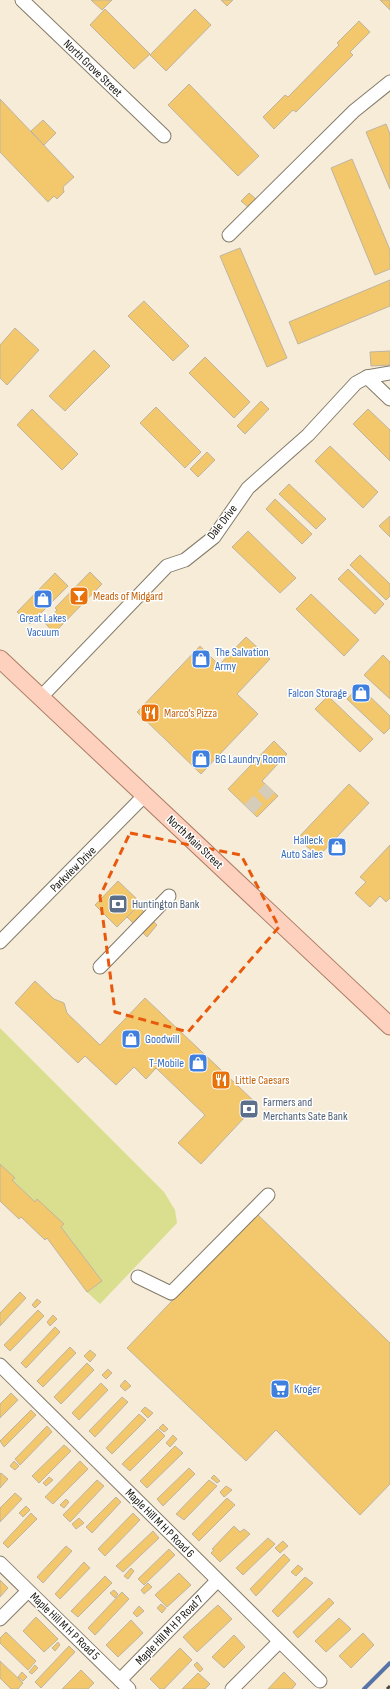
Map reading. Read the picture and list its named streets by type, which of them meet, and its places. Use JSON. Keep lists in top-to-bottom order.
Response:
{
  "streets": {
    "main road": ["North Main Street"],
    "street": [
      "North Grove Street",
      "Dale Drive",
      "Parkview Drive",
      "Maple Hill M H P Road 6",
      "Maple Hill M H P Road 5",
      "Maple Hill M H P Road 7"
    ]
  },
  "crossings": [
    ["Dale Drive", "North Main Street"],
    ["North Main Street", "Parkview Drive"],
    ["Maple Hill M H P Road 6", "Maple Hill M H P Road 7"],
    ["Maple Hill M H P Road 5", "Maple Hill M H P Road 7"]
  ],
  "places": {
    "bar": ["Meads of Midgard"],
    "shop": [
      "Great Lakes Vacuum",
      "The Salvation Army",
      "Falcon Storage",
      "BG Laundry Room",
      "Halleck Auto Sales",
      "Goodwill",
      "T-Mobile"
    ],
    "restaurant": ["Marco’s Pizza", "Little Caesars"],
    "bank": ["Huntington Bank", "Farmers and Merchants Sate Bank"],
    "supermarket": ["Kroger"]
  }
}
